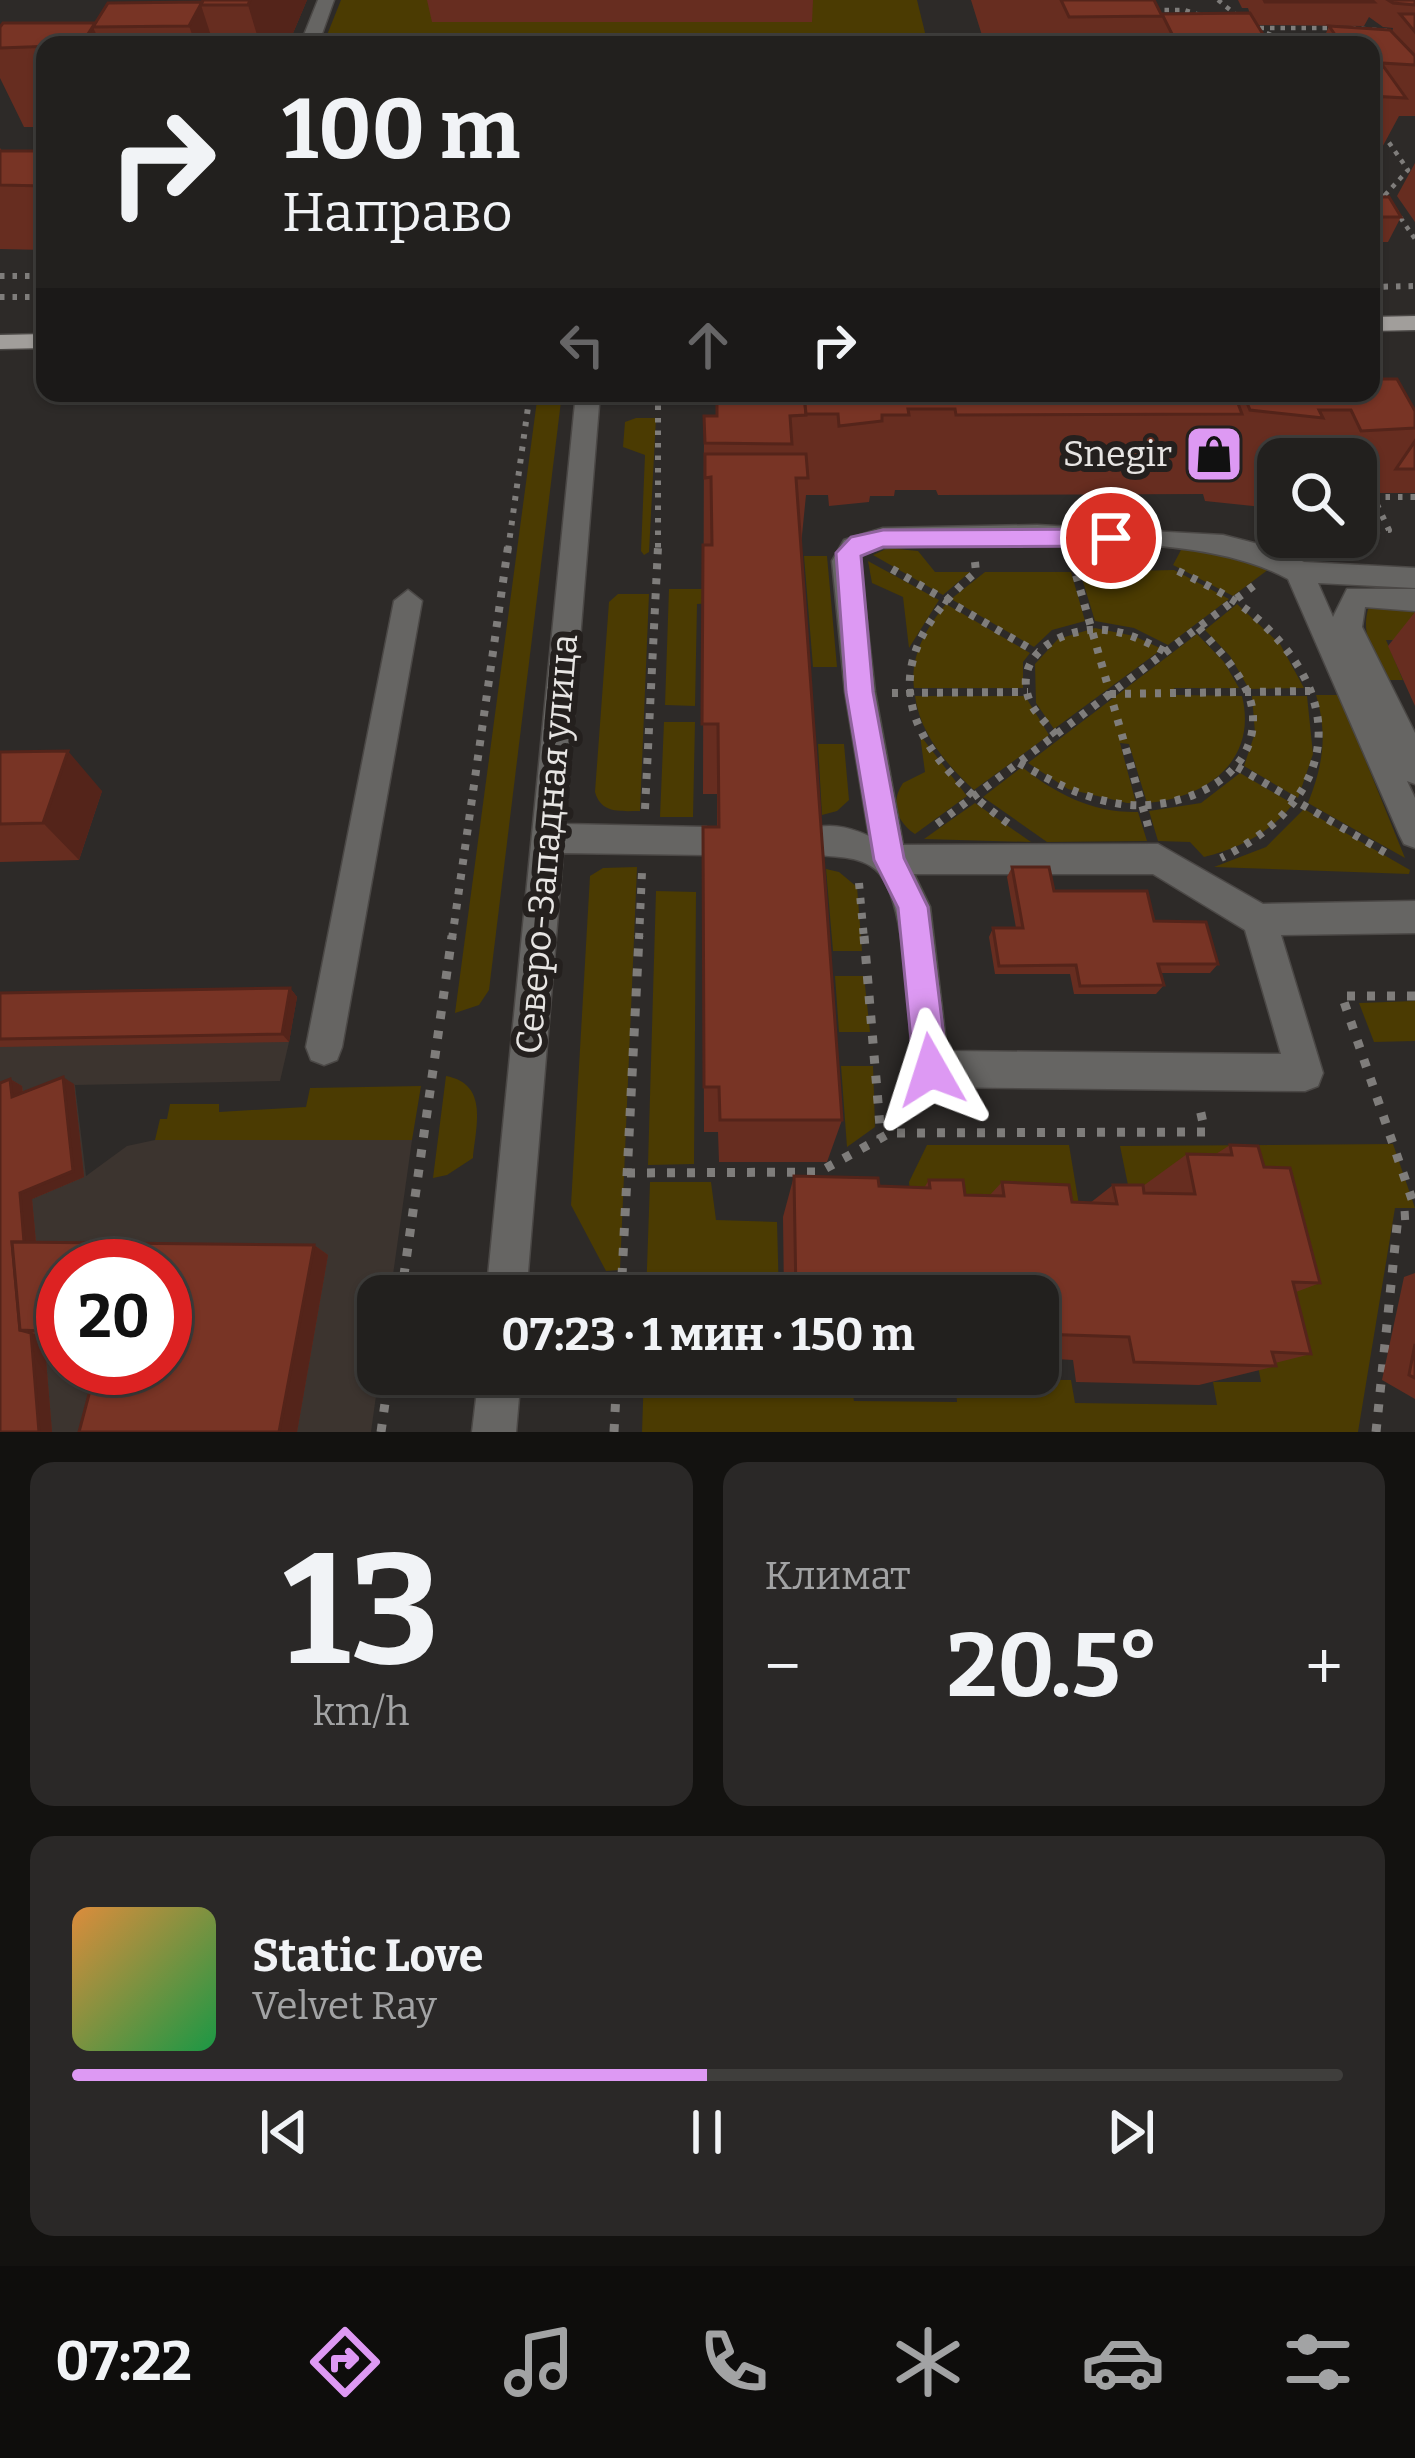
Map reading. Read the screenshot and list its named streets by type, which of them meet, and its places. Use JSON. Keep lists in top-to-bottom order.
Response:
{
  "streets": {
    "street": ["Северо-Западная улица"]
  },
  "places": {
    "shop": ["Snegir"]
  },
  "page": {
    "turn": ["100 m", "Направо"],
    "limit": "20",
    "trip": "07:23 · 1 мин · 150 m",
    "tile": [
      ["13", "km/h"],
      "Климат"
    ],
    "heat": ["−", "20.5°", "+"],
    "song": ["Static Love", "Velvet Ray"],
    "tabs": "07:22"
  }
}
